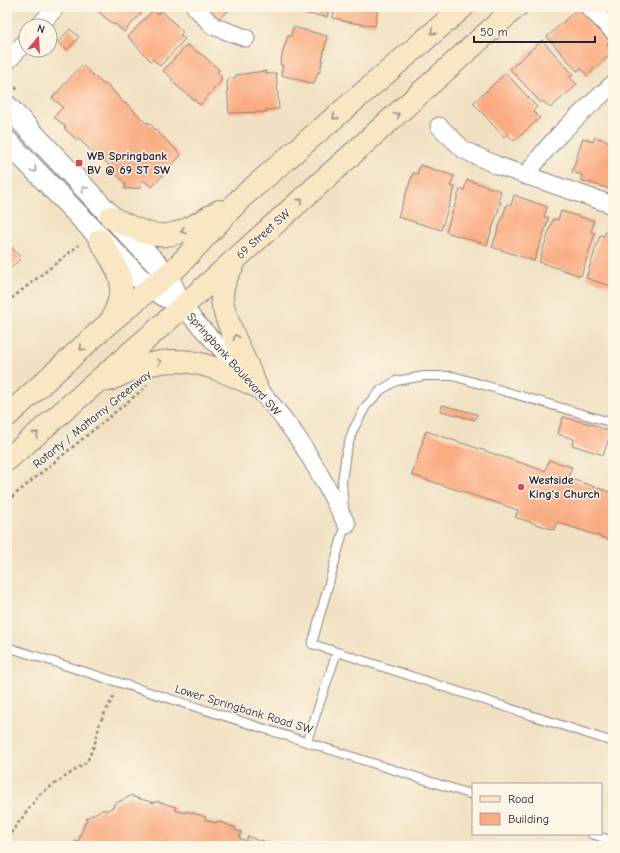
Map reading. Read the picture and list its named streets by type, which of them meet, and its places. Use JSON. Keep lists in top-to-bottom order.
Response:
{
  "streets": {
    "main road": ["69 Street SW"],
    "street": ["Springbank Boulevard SW"],
    "lane": ["Lower Springbank Road SW"],
    "path": ["Rotarty / Mattamy Greenway"]
  },
  "crossings": [
    ["69 Street SW", "Springbank Boulevard SW"]
  ],
  "places": {
    "transit": ["WB Springbank BV @ 69 ST SW"],
    "other": ["Westside King's Church"]
  },
  "legend": ["Road", "Building"],
  "scale_bar": "50 m",
  "north": "top"
}
